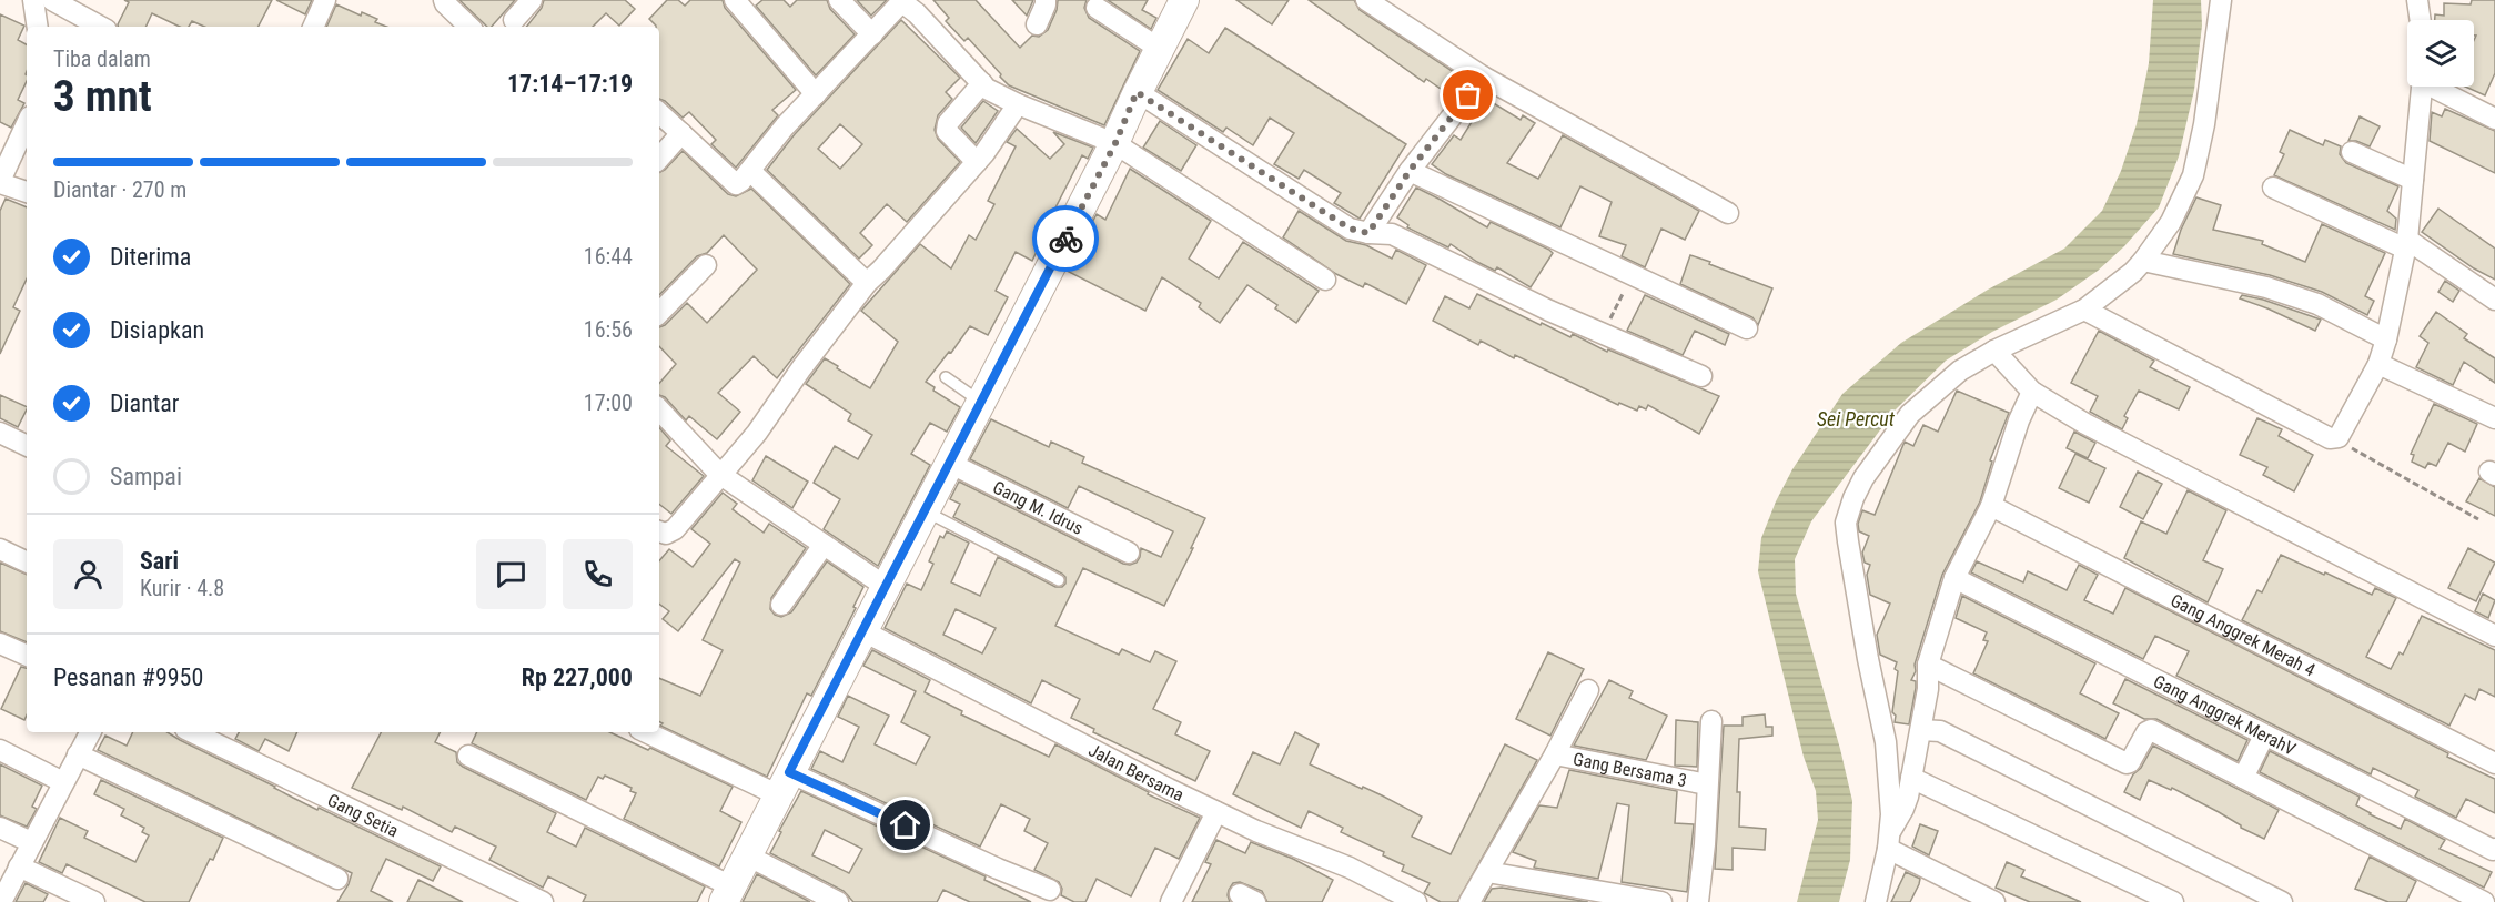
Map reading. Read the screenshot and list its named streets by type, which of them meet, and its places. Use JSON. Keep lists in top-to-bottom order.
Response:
{
  "streets": {
    "street": [
      "Gang M. Idrus",
      "Gang Anggrek Merah 4",
      "Gang Anggrek MerahV",
      "Gang Bersama 3",
      "Jalan Bersama",
      "Gang Setia"
    ]
  },
  "water": ["Sei Percut"],
  "page": {
    "heading": ["3 mnt", "Tiba dalam", "17:14–17:19"],
    "panel": [
      "Sari",
      "Kurir · 4.8",
      "Pesanan #9950",
      "Rp 227,000"
    ],
    "bar": "Diantar · 270 m",
    "list": [
      ["Diterima", "16:44"],
      ["Disiapkan", "16:56"],
      ["Diantar", "17:00"],
      "Sampai"
    ]
  }
}
